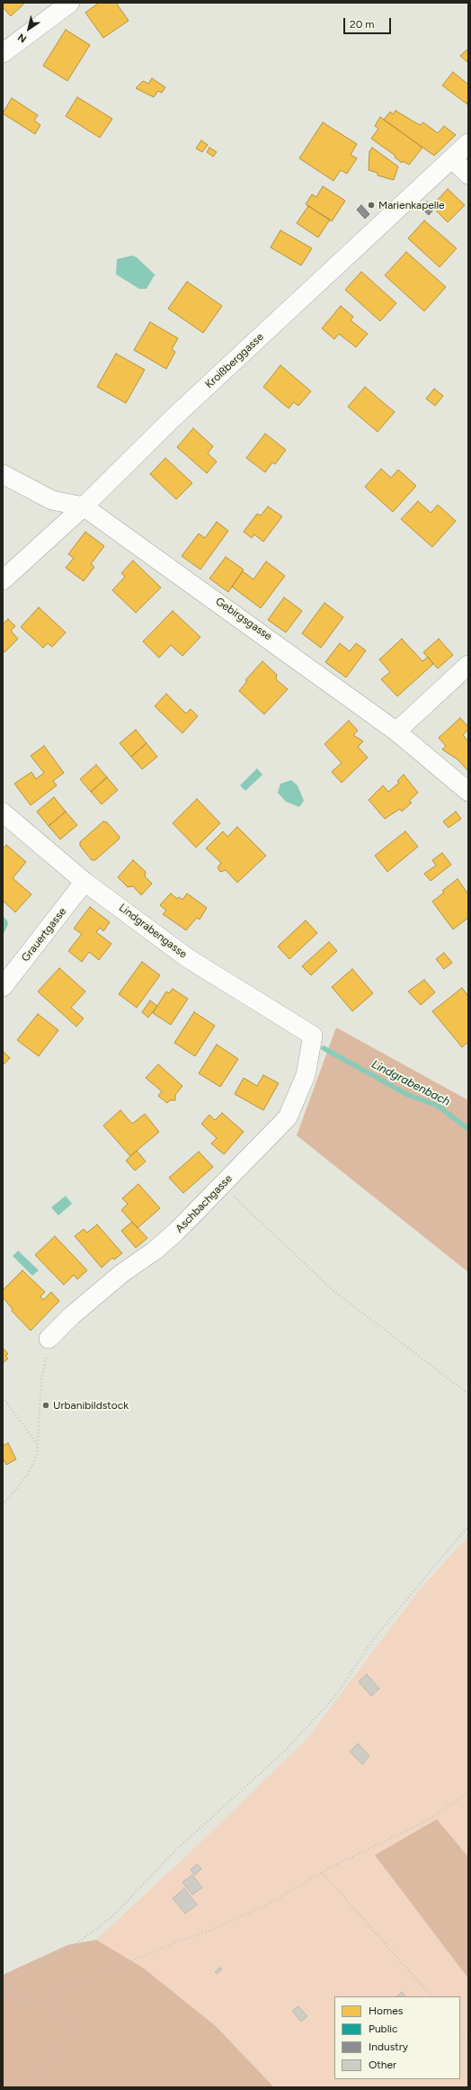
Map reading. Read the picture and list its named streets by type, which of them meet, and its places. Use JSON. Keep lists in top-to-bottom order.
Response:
{
  "streets": {
    "street": [
      "Kroißberggasse",
      "Gebirgsgasse",
      "Lindgrabengasse",
      "Grauertgasse",
      "Aschbachgasse"
    ]
  },
  "crossings": [
    ["Kroißberggasse", "Gebirgsgasse"],
    ["Lindgrabengasse", "Grauertgasse"],
    ["Lindgrabengasse", "Aschbachgasse"]
  ],
  "water": ["Lindgrabenbach"],
  "places": ["Marienkapelle", "Urbanibildstock"],
  "legend": [
    "Homes",
    "Public",
    "Industry",
    "Other"
  ],
  "scale_bar": "20 m",
  "north": "bottom left"
}
